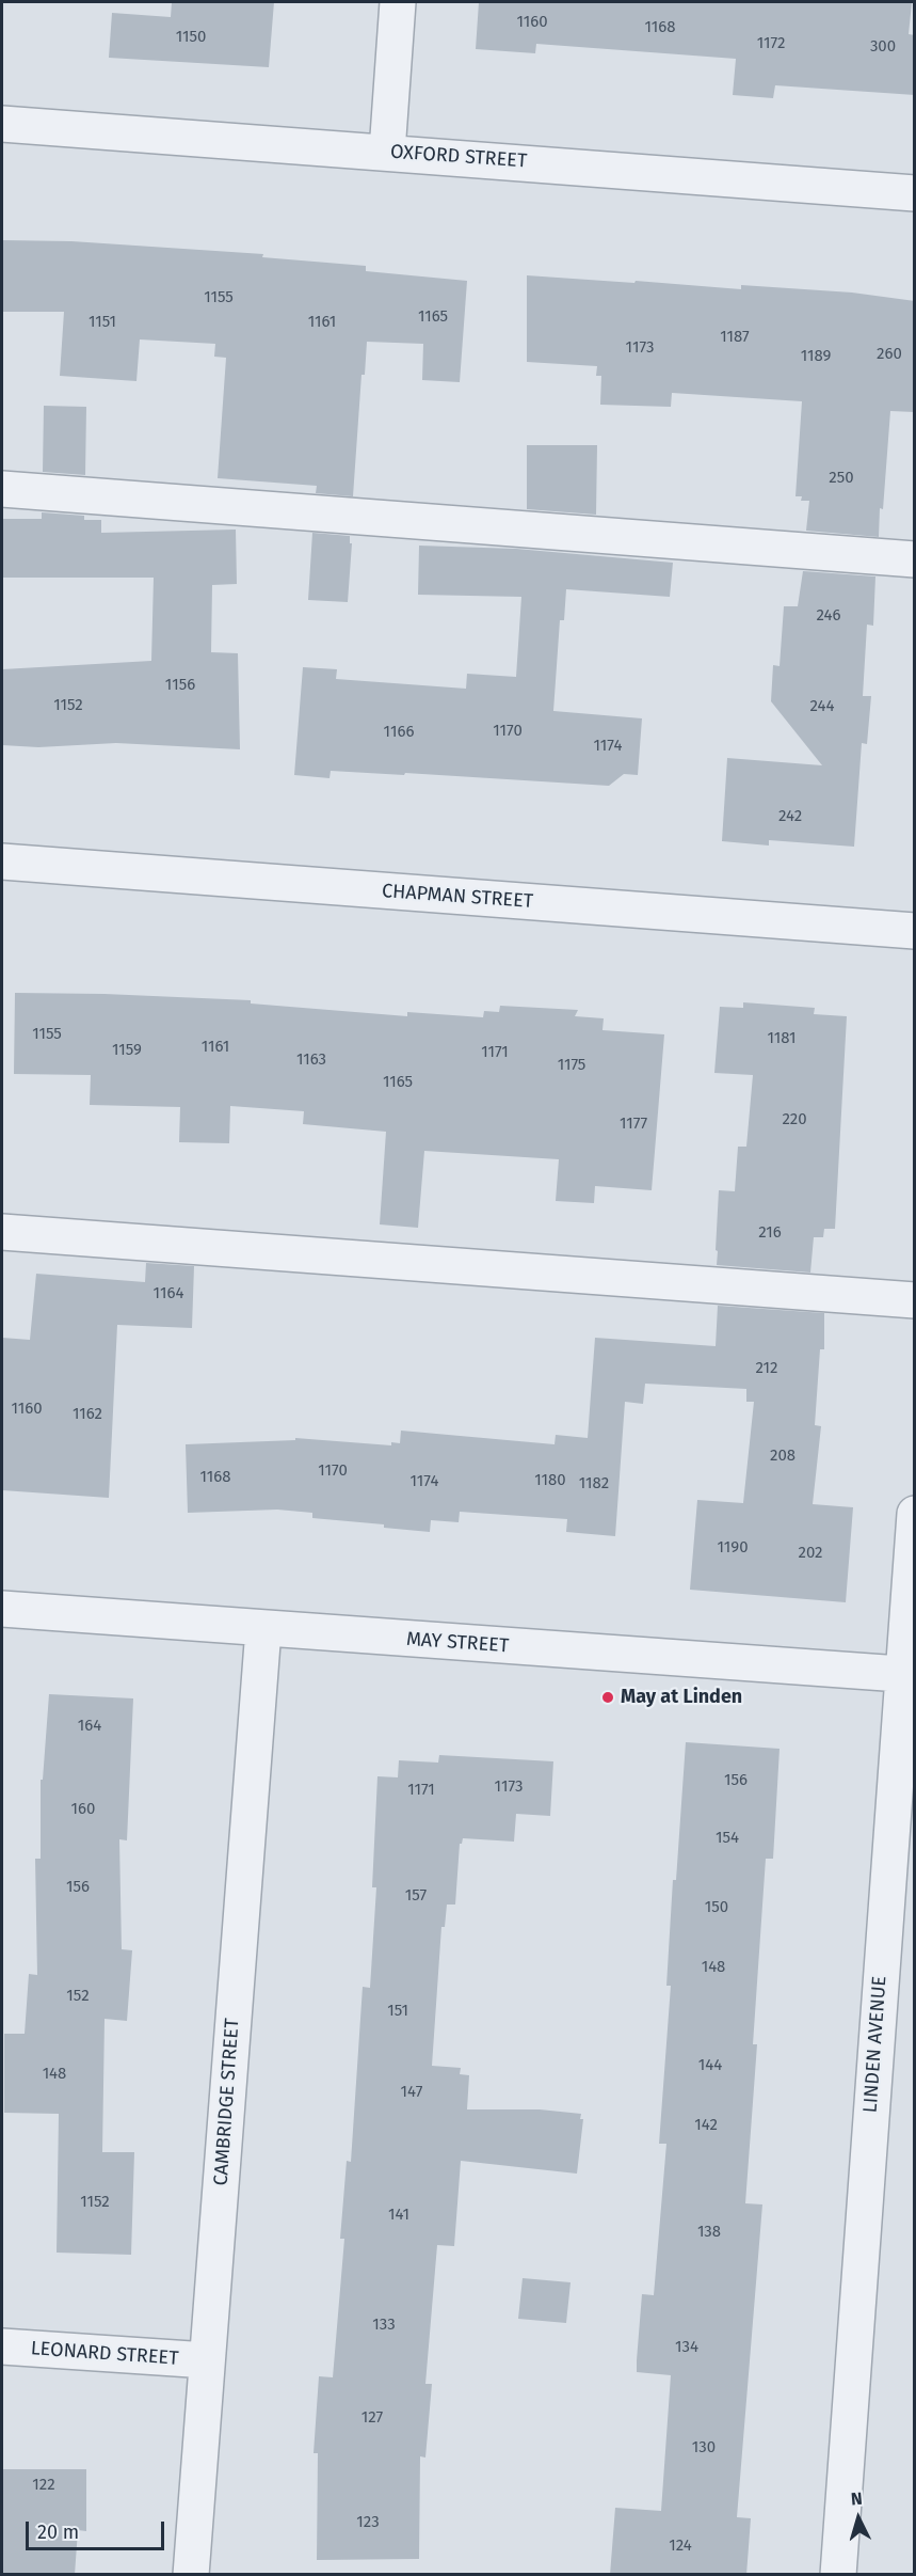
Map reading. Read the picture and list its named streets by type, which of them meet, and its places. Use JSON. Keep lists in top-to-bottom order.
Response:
{
  "streets": {
    "street": [
      "OXFORD STREET",
      "CHAPMAN STREET",
      "MAY STREET",
      "LINDEN AVENUE",
      "CAMBRIDGE STREET",
      "LEONARD STREET"
    ]
  },
  "crossings": [
    ["MAY STREET", "LINDEN AVENUE"],
    ["MAY STREET", "CAMBRIDGE STREET"],
    ["CAMBRIDGE STREET", "LEONARD STREET"]
  ],
  "places": ["May at Linden"],
  "house_numbers": [
    "1160",
    "1168",
    "1150",
    "1172",
    "300",
    "1155",
    "1165",
    "1151",
    "1161",
    "1187",
    "1173",
    "260",
    "1189",
    "250",
    "246",
    "1156",
    "1152",
    "244",
    "1170",
    "1166",
    "1174",
    "242",
    "1155",
    "1181",
    "1161",
    "1159",
    "1171",
    "1163",
    "1175",
    "1165",
    "220",
    "1177",
    "216",
    "1164",
    "212",
    "1160",
    "1162",
    "208",
    "1170",
    "1168",
    "1180",
    "1174",
    "1182",
    "1190",
    "202",
    "164",
    "156",
    "1173",
    "1171",
    "160",
    "154",
    "156",
    "157",
    "150",
    "148",
    "152",
    "151",
    "144",
    "148",
    "147",
    "142",
    "1152",
    "141",
    "138",
    "133",
    "134",
    "127",
    "130",
    "122",
    "123",
    "124"
  ],
  "scale_bar": "20 m",
  "north": "top"
}
